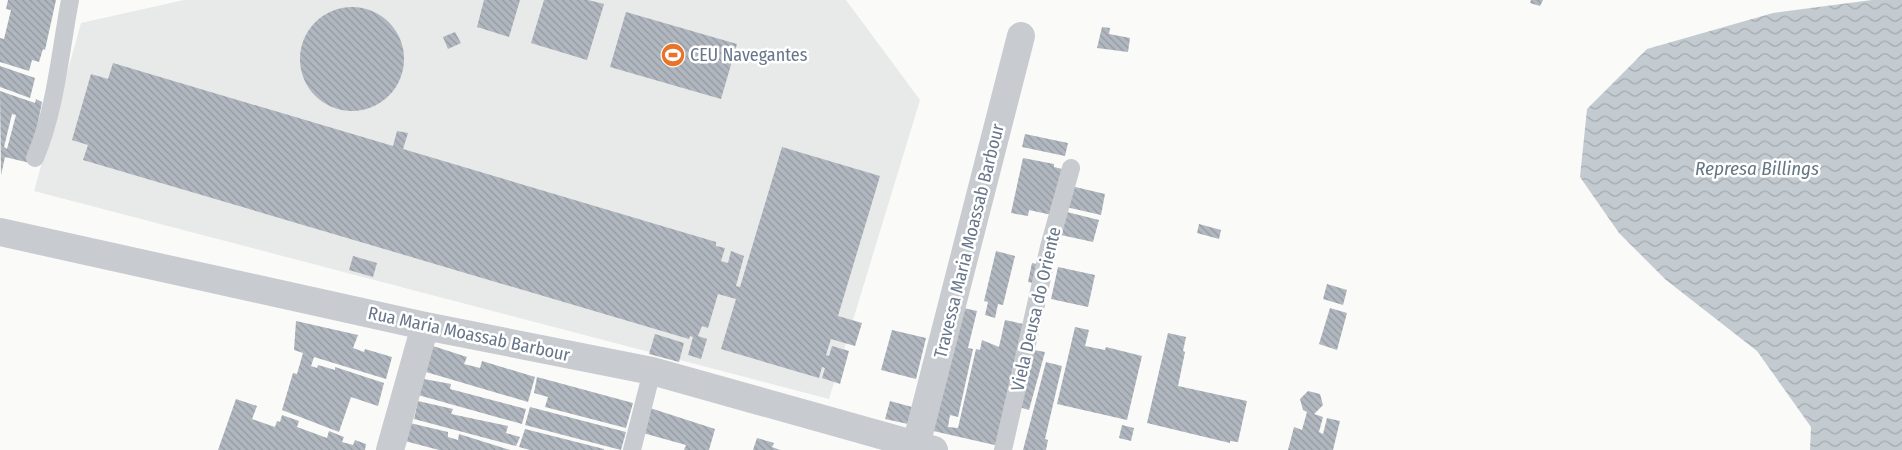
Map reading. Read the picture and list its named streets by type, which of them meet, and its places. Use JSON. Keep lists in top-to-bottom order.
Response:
{
  "streets": {
    "street": ["Travessa Maria Moassab Barbour", "Rua Maria Moassab Barbour"],
    "lane": ["Viela Deusa do Oriente"]
  },
  "crossings": [
    ["Travessa Maria Moassab Barbour", "Rua Maria Moassab Barbour"]
  ],
  "water": ["Represa Billings"],
  "places": {
    "sports": ["CEU Navegantes"]
  }
}
